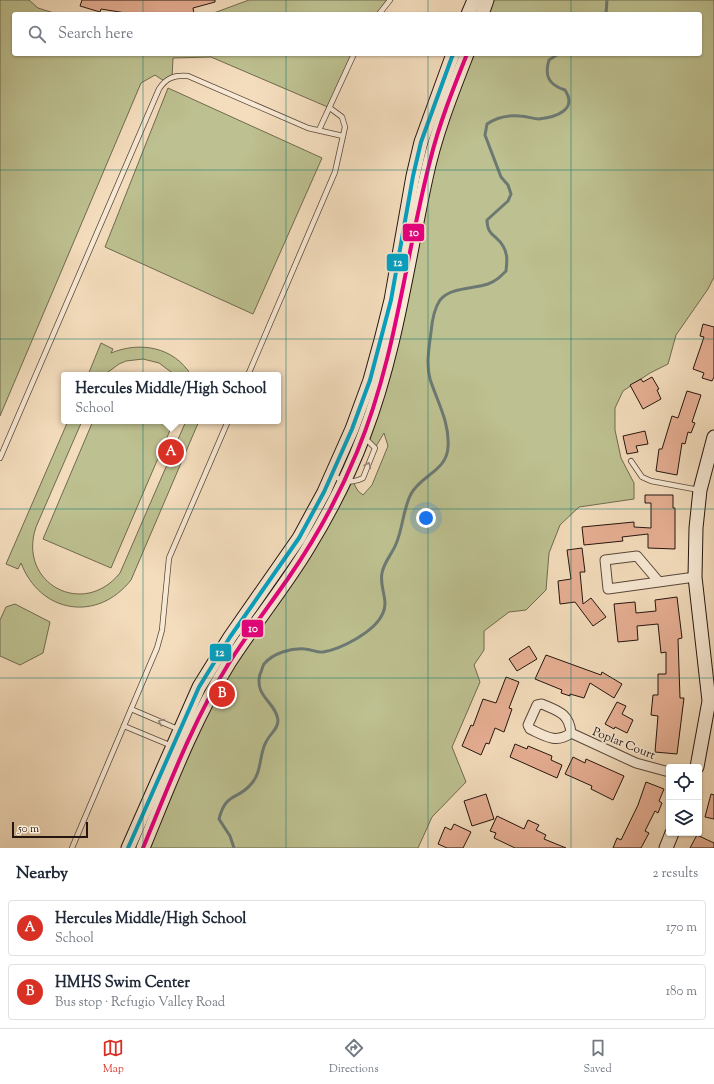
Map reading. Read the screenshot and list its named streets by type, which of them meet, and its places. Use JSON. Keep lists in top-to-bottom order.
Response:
{
  "streets": {
    "street": ["Poplar Court"]
  },
  "lines": ["transit line 12", "transit line 10"],
  "scale_bar": "50 m",
  "page": {
    "search": "Search here",
    "popup": ["Hercules Middle/High School", "School"],
    "pins": ["A", "B"],
    "scale": "50 m",
    "heading": ["Nearby", "2 results"],
    "list": [
      {
        "mark": "A",
        "name": "Hercules Middle/High School",
        "note": "School",
        "value": "170 m"
      },
      {
        "mark": "B",
        "name": "HMHS Swim Center",
        "note": "Bus stop · Refugio Valley Road",
        "value": "180 m"
      }
    ],
    "nav": ["Map", "Directions", "Saved"]
  }
}
